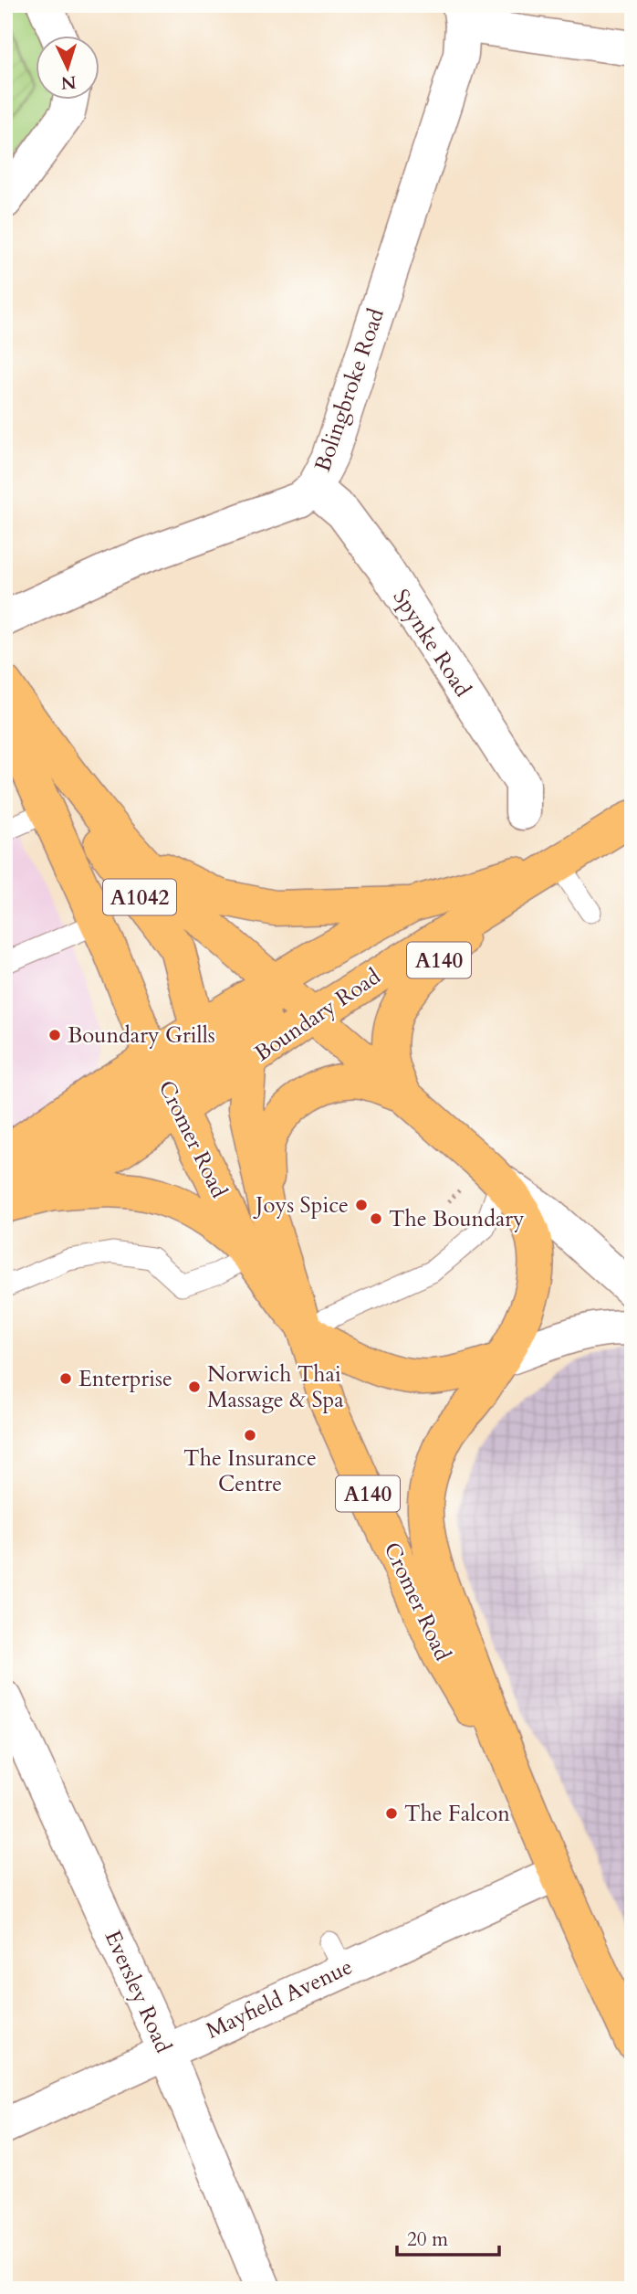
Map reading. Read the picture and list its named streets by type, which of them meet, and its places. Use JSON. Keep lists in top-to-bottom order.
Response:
{
  "streets": {
    "main road": [
      "A1042",
      "A140",
      "Boundary Road",
      "Cromer Road"
    ],
    "street": [
      "Bolingbroke Road",
      "Spynke Road",
      "Eversley Road",
      "Mayfield Avenue"
    ]
  },
  "crossings": [
    ["Bolingbroke Road", "Spynke Road"],
    ["A1042", "A140"],
    ["A1042", "Boundary Road"],
    ["A140", "Boundary Road"],
    ["A140", "Cromer Road"],
    ["Boundary Road", "Cromer Road"],
    ["Cromer Road", "Mayfield Avenue"],
    ["Eversley Road", "Mayfield Avenue"]
  ],
  "places": [
    "Boundary Grills",
    "Joys Spice",
    "The Boundary",
    "Enterprise",
    "Norwich Thai Massage & Spa",
    "The Insurance Centre",
    "The Falcon"
  ],
  "scale_bar": "20 m",
  "north": "bottom"
}
